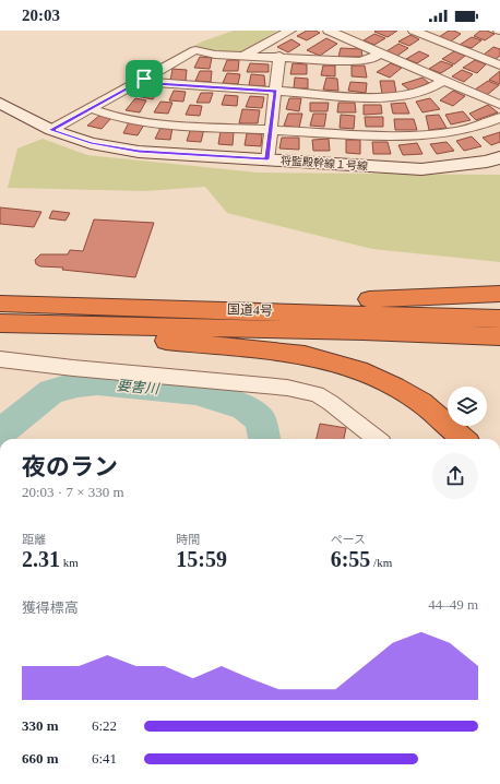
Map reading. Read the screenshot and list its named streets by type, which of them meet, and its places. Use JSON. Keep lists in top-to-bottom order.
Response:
{
  "streets": {
    "highway": ["国道4号"],
    "street": ["将監殿幹線１号線"]
  },
  "water": ["要害川"],
  "page": {
    "status": "20:03",
    "heading": ["夜のラン", "20:03 · 7 × 330 m"],
    "stats": [
      ["距離", "2.31 km"],
      ["時間", "15:59"],
      ["ペース", "6:55 /km"]
    ],
    "chart": ["獲得標高", "44–49 m"],
    "list": [
      {
        "name": "330 m",
        "note": "6:22"
      },
      {
        "name": "660 m",
        "note": "6:41"
      }
    ]
  }
}
